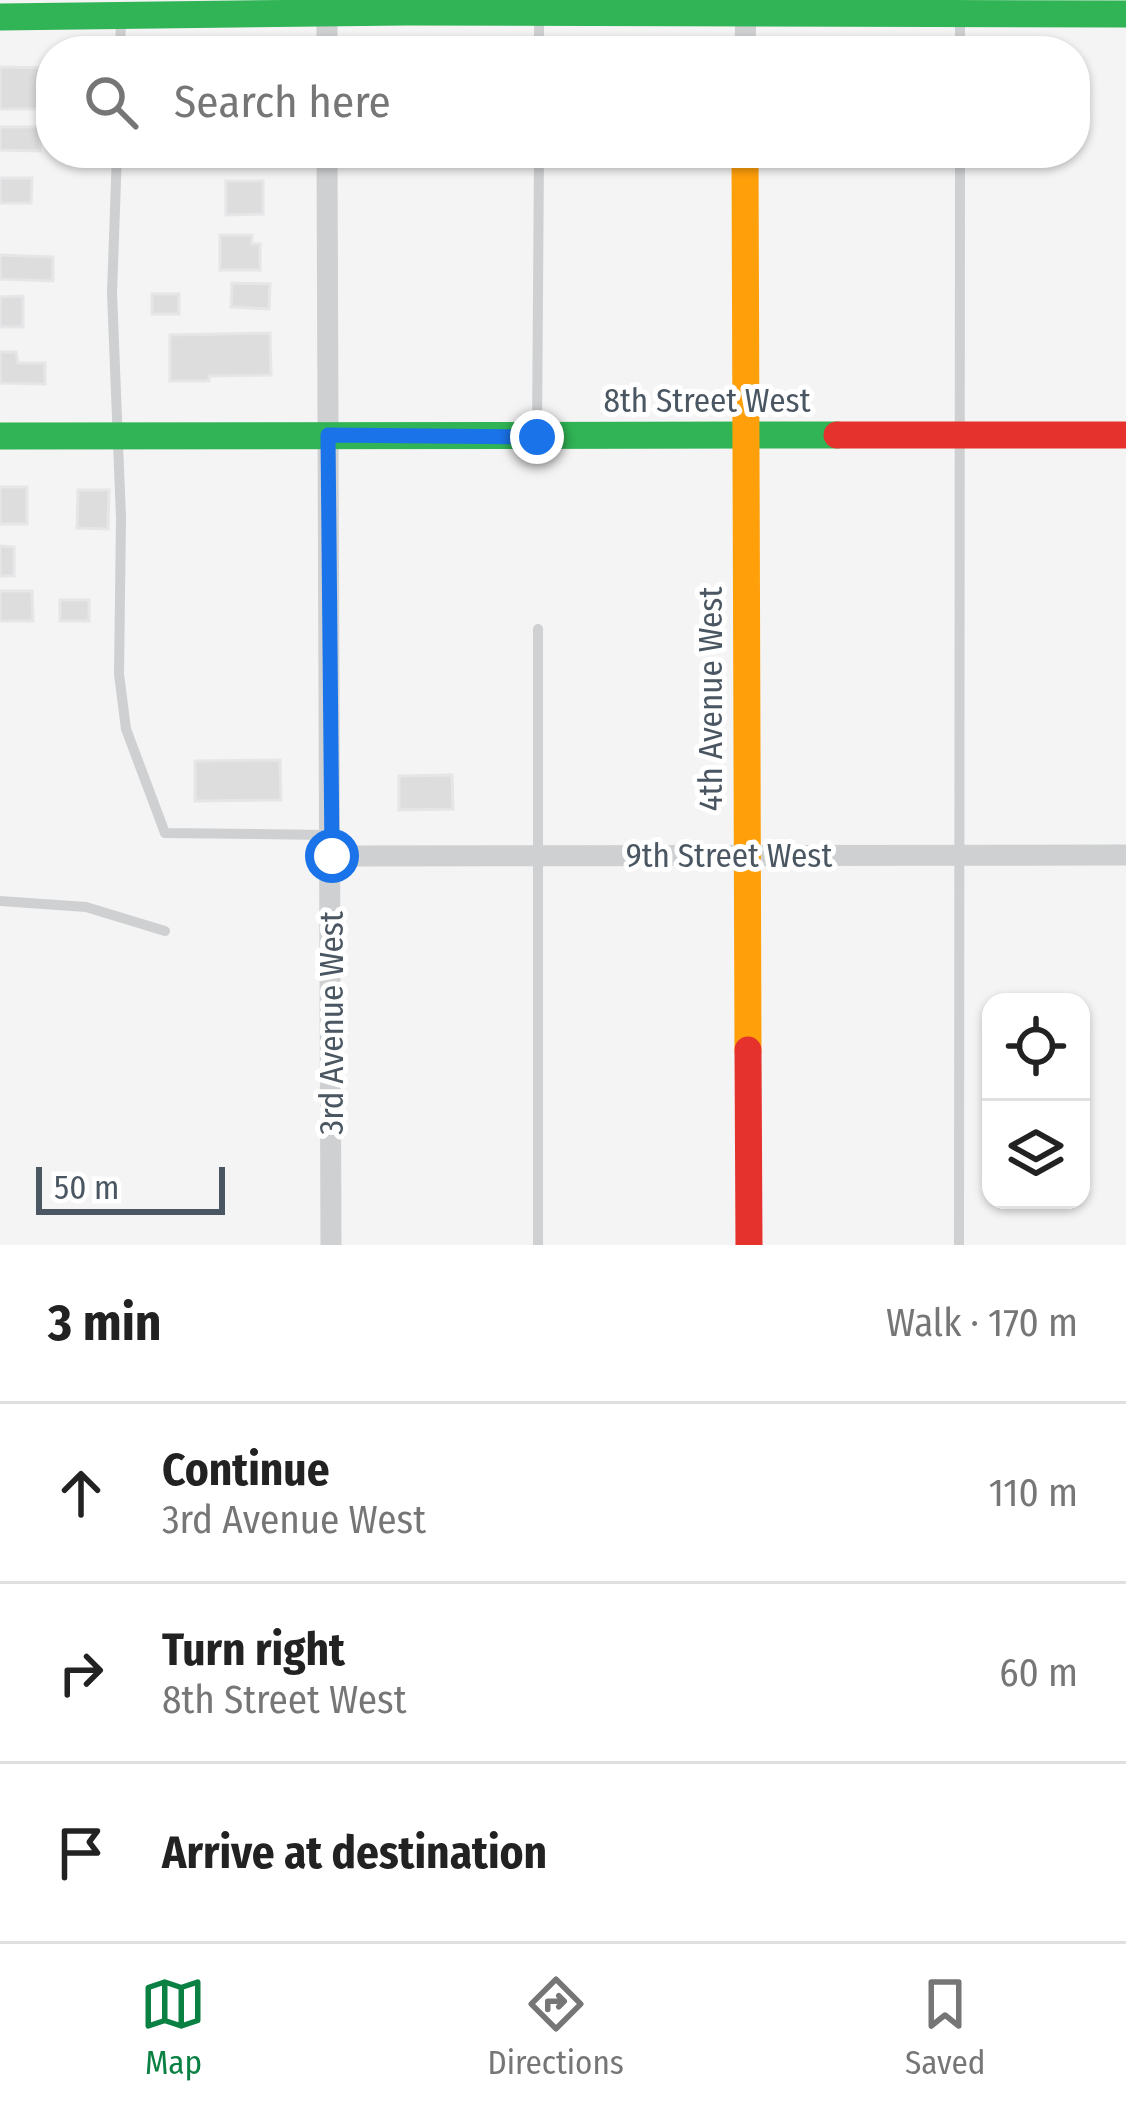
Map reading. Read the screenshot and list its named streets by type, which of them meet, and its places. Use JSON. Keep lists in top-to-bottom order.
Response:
{
  "streets": {
    "street": [
      "8th Street West",
      "4th Avenue West",
      "9th Street West",
      "3rd Avenue West"
    ]
  },
  "crossings": [
    ["8th Street West", "4th Avenue West"],
    ["8th Street West", "3rd Avenue West"],
    ["4th Avenue West", "9th Street West"],
    ["9th Street West", "3rd Avenue West"]
  ],
  "scale_bar": "50 m",
  "page": {
    "search": "Search here",
    "scale": "50 m",
    "heading": ["3 min", "Walk · 170 m"],
    "list": [
      ["Continue", "3rd Avenue West", "110 m"],
      ["Turn right", "8th Street West", "60 m"],
      "Arrive at destination"
    ],
    "nav": ["Map", "Directions", "Saved"]
  }
}
